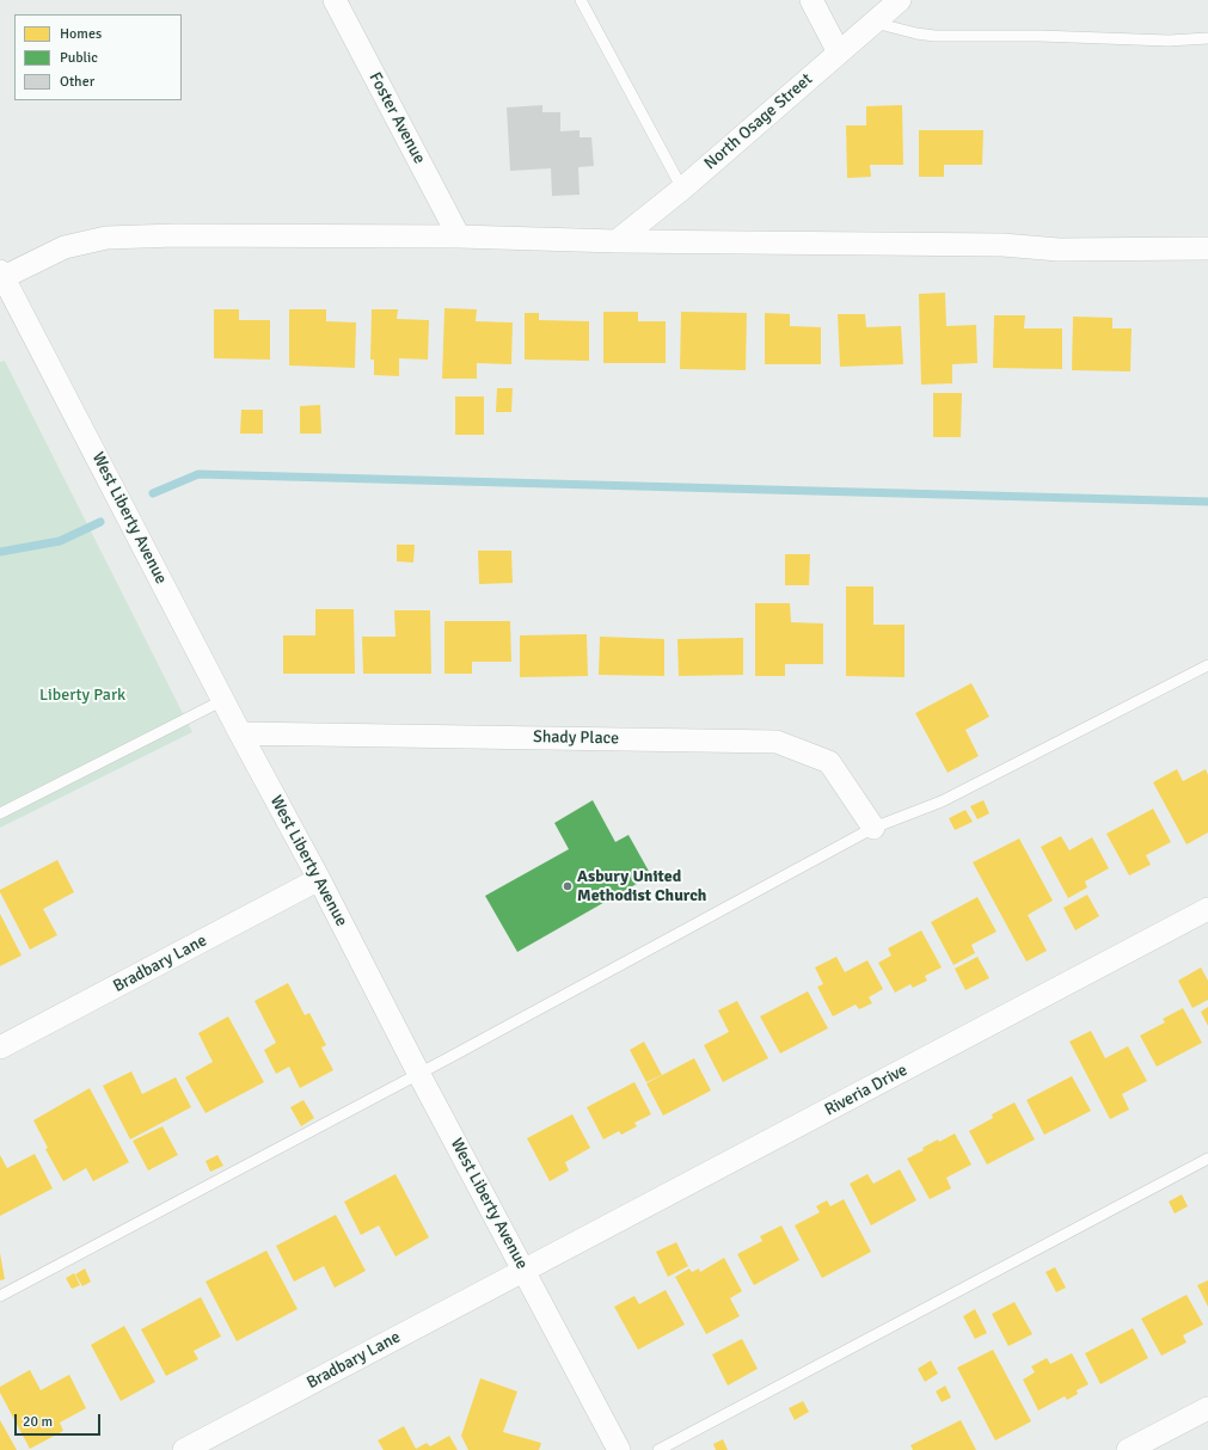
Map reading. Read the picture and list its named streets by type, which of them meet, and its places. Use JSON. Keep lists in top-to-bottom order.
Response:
{
  "streets": {
    "street": [
      "Foster Avenue",
      "North Osage Street",
      "West Liberty Avenue",
      "Shady Place",
      "Bradbary Lane",
      "Riveria Drive"
    ]
  },
  "crossings": [
    ["West Liberty Avenue", "Shady Place"],
    ["West Liberty Avenue", "Bradbary Lane"],
    ["West Liberty Avenue", "Riveria Drive"],
    ["Bradbary Lane", "Riveria Drive"]
  ],
  "parks": ["Liberty Park"],
  "places": ["Asbury United Methodist Church"],
  "legend": ["Homes", "Public", "Other"],
  "scale_bar": "20 m"
}
